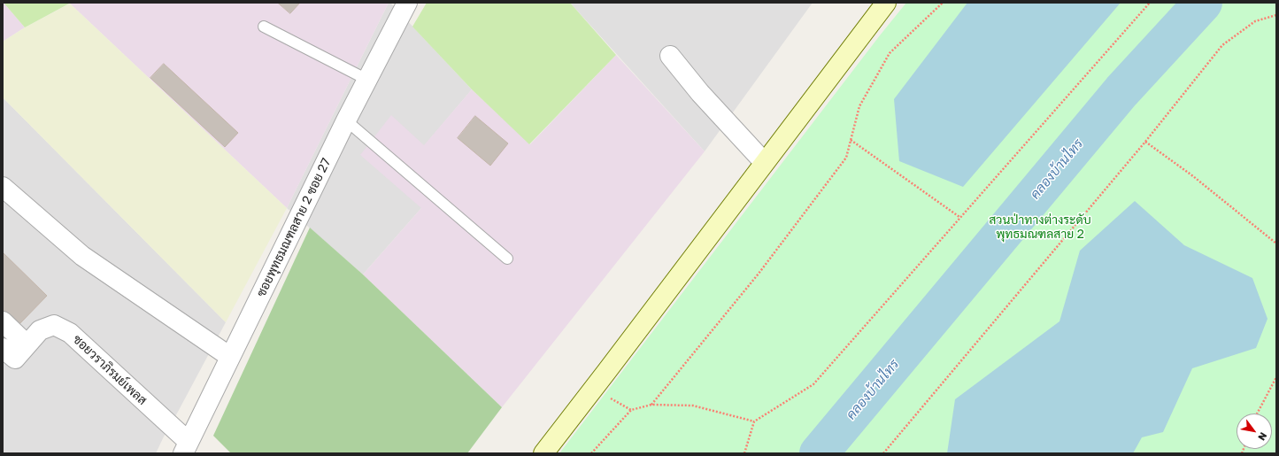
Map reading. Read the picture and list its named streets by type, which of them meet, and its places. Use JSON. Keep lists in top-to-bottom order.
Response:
{
  "streets": {
    "street": ["ซอยพุทธมณฑลสาย 2 ซอย 27", "ซอยวราภิรมย์เพลส"]
  },
  "crossings": [
    ["ซอยพุทธมณฑลสาย 2 ซอย 27", "ซอยวราภิรมย์เพลส"]
  ],
  "water": ["คลองบ้านไทร"],
  "parks": ["สวนป่าทางต่างระดับ พุทธมณฑลสาย 2"],
  "north": "bottom right"
}
